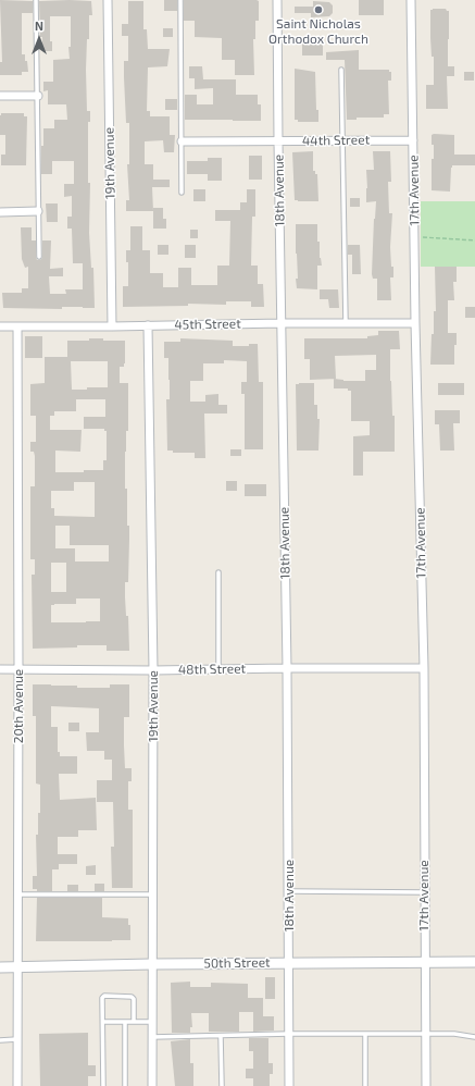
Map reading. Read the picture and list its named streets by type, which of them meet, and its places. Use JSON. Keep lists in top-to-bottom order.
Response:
{
  "streets": {
    "street": [
      "44th Street",
      "19th Avenue",
      "18th Avenue",
      "17th Avenue",
      "45th Street",
      "48th Street",
      "20th Avenue",
      "50th Street"
    ]
  },
  "crossings": [
    ["44th Street", "18th Avenue"],
    ["44th Street", "17th Avenue"],
    ["19th Avenue", "45th Street"],
    ["19th Avenue", "48th Street"],
    ["19th Avenue", "50th Street"],
    ["18th Avenue", "45th Street"],
    ["18th Avenue", "48th Street"],
    ["18th Avenue", "50th Street"],
    ["17th Avenue", "45th Street"],
    ["17th Avenue", "48th Street"],
    ["17th Avenue", "50th Street"],
    ["45th Street", "20th Avenue"],
    ["48th Street", "20th Avenue"],
    ["20th Avenue", "50th Street"]
  ],
  "places": ["Saint Nicholas Orthodox Church"],
  "north": "top"
}
